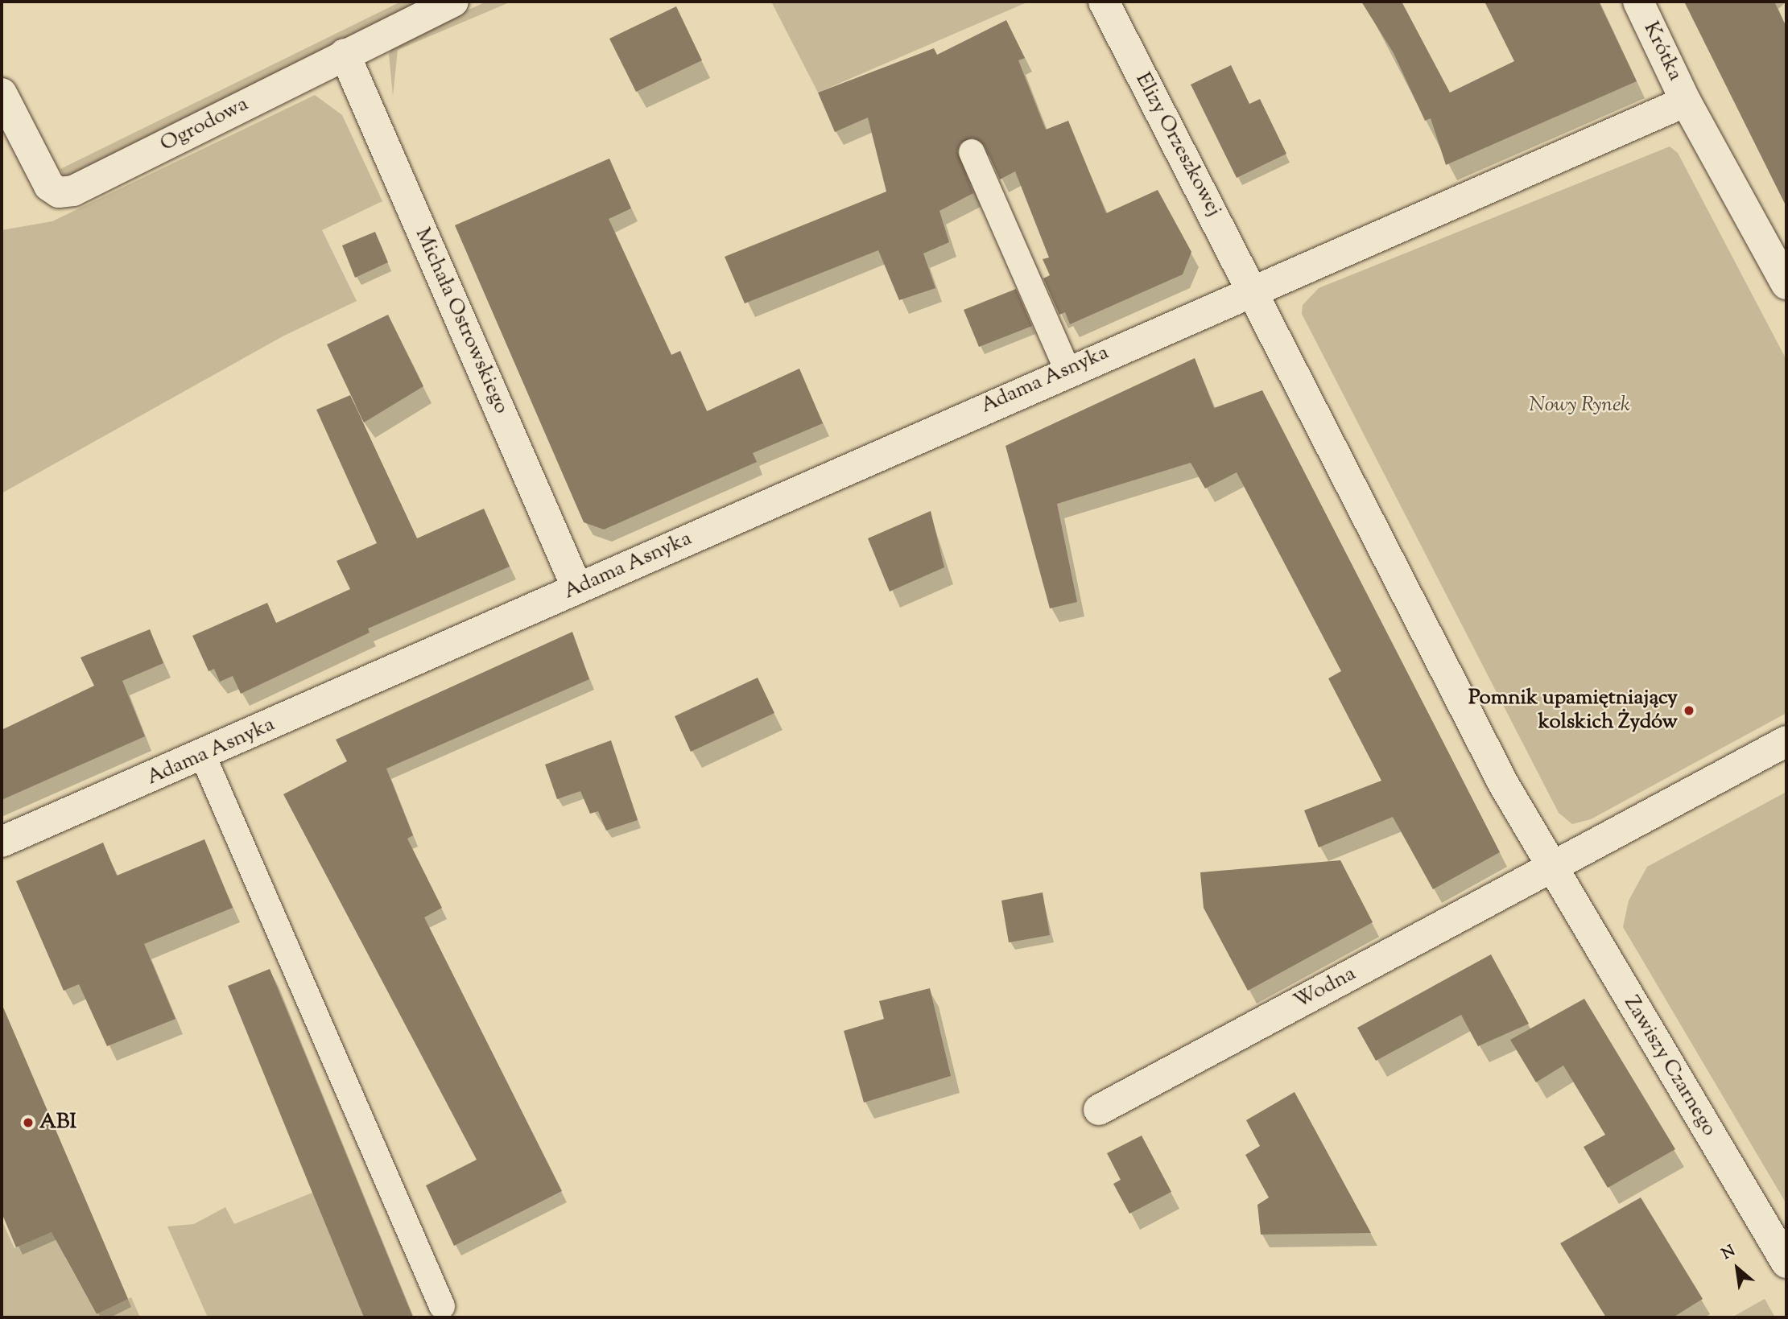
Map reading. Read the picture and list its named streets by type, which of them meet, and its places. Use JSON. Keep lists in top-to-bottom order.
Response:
{
  "streets": {
    "street": [
      "Krótka",
      "Ogrodowa",
      "Elizy Orzeszkowej",
      "Michała Ostrowskiego",
      "Adama Asnyka",
      "Wodna",
      "Zawiszy Czarnego"
    ]
  },
  "crossings": [
    ["Ogrodowa", "Michała Ostrowskiego"],
    ["Elizy Orzeszkowej", "Adama Asnyka"],
    ["Michała Ostrowskiego", "Adama Asnyka"],
    ["Wodna", "Zawiszy Czarnego"]
  ],
  "parks": ["Nowy Rynek"],
  "places": ["Pomnik upamiętniający kolskich Żydów", "ABI"],
  "north": "top left"
}
